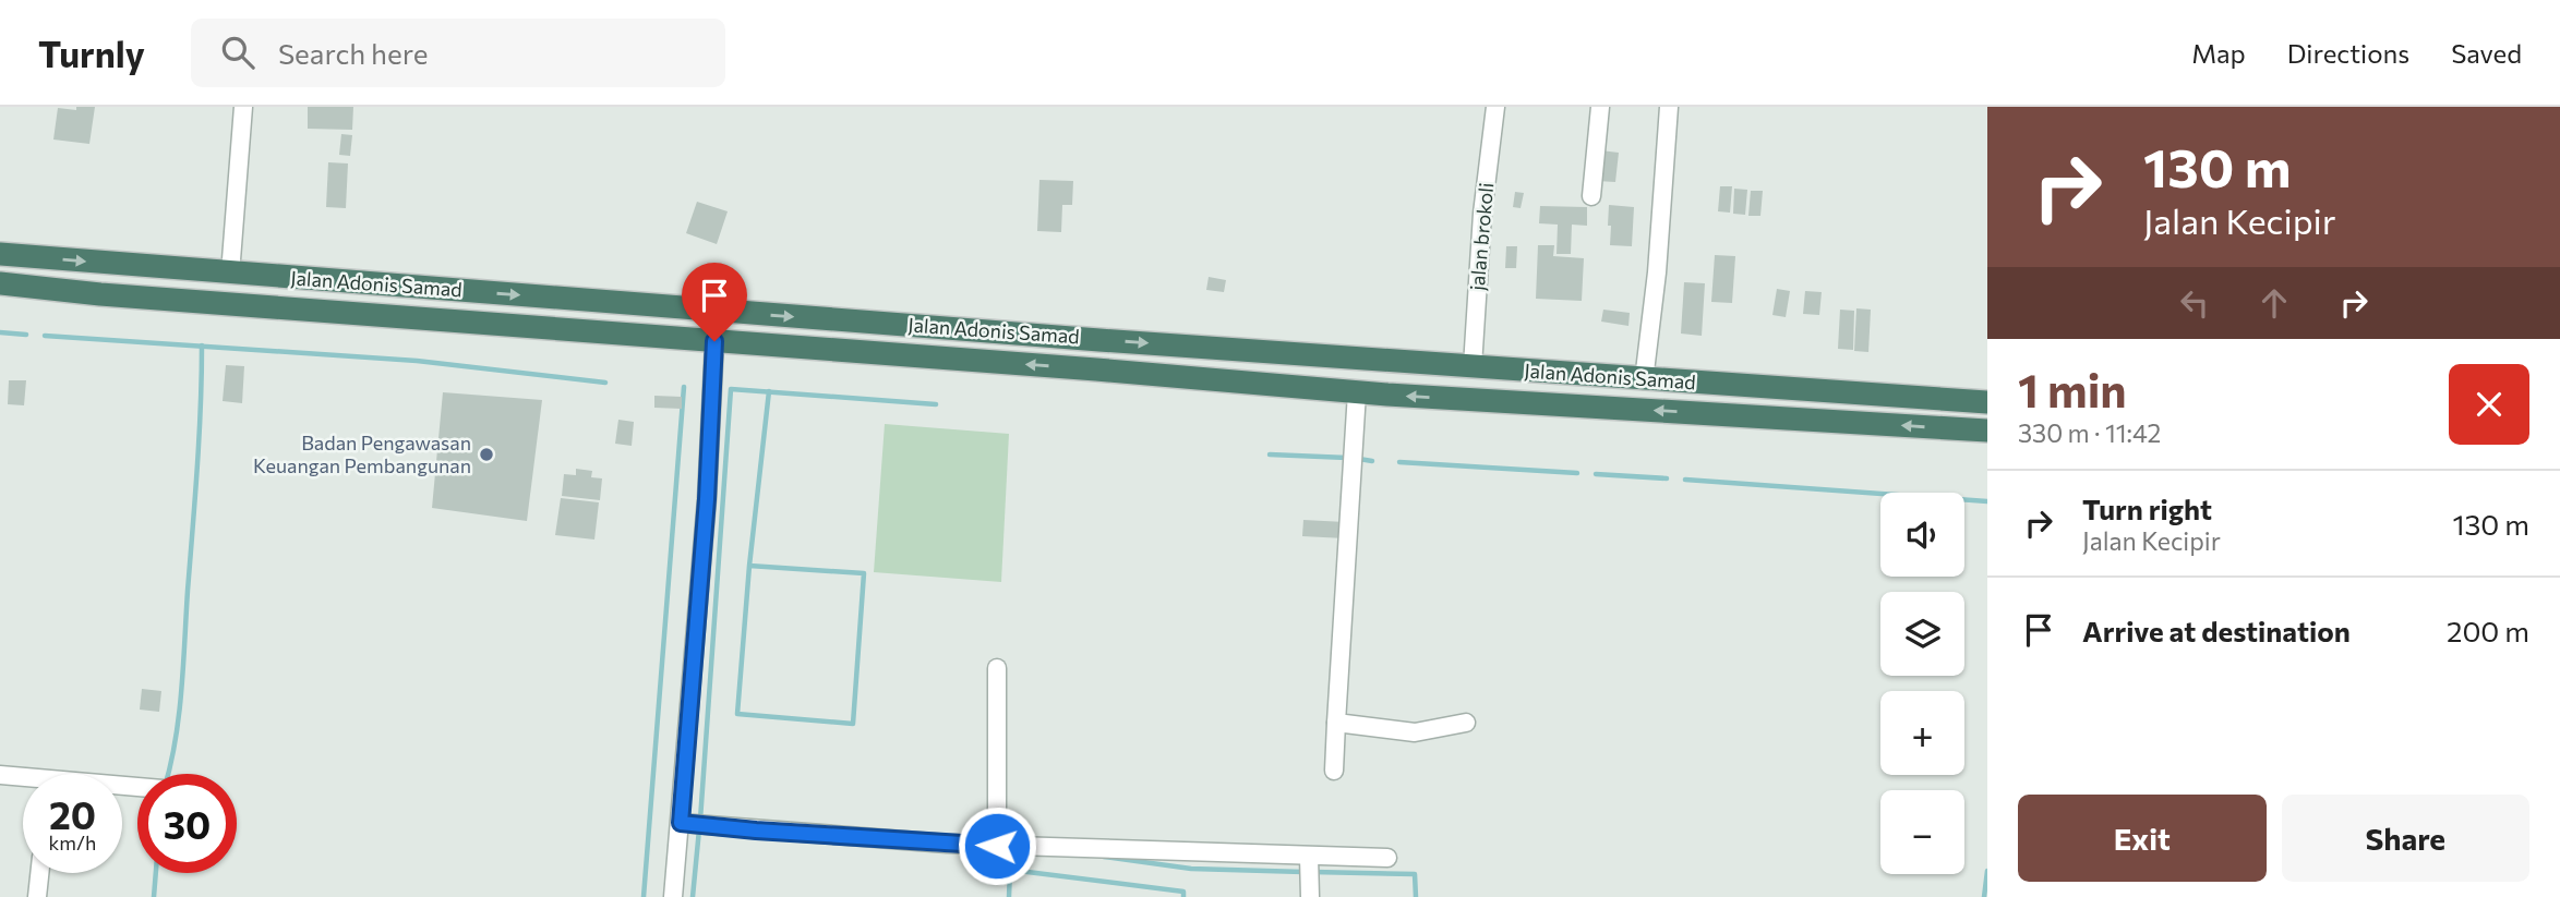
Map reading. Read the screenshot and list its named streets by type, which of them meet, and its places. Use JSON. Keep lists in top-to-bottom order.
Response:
{
  "streets": {
    "highway": ["Jalan Adonis Samad"],
    "street": ["jalan brokoli"]
  },
  "crossings": [
    ["jalan brokoli", "Jalan Adonis Samad"]
  ],
  "places": ["Badan Pengawasan Keuangan Pembangunan"],
  "page": {
    "header": "Turnly",
    "search": "Search here",
    "nav": ["Map", "Directions", "Saved"],
    "turn": ["130 m", "Jalan Kecipir"],
    "heading": ["1 min", "330 m · 11:42"],
    "list": [
      {
        "name": "Turn right",
        "note": "Jalan Kecipir",
        "value": "130 m"
      },
      {
        "name": "Arrive at destination",
        "value": "200 m"
      }
    ],
    "map_buttons": ["+", "−"],
    "speed": "20 km/h",
    "limit": "30",
    "buttons": ["Exit", "Share"]
  }
}
